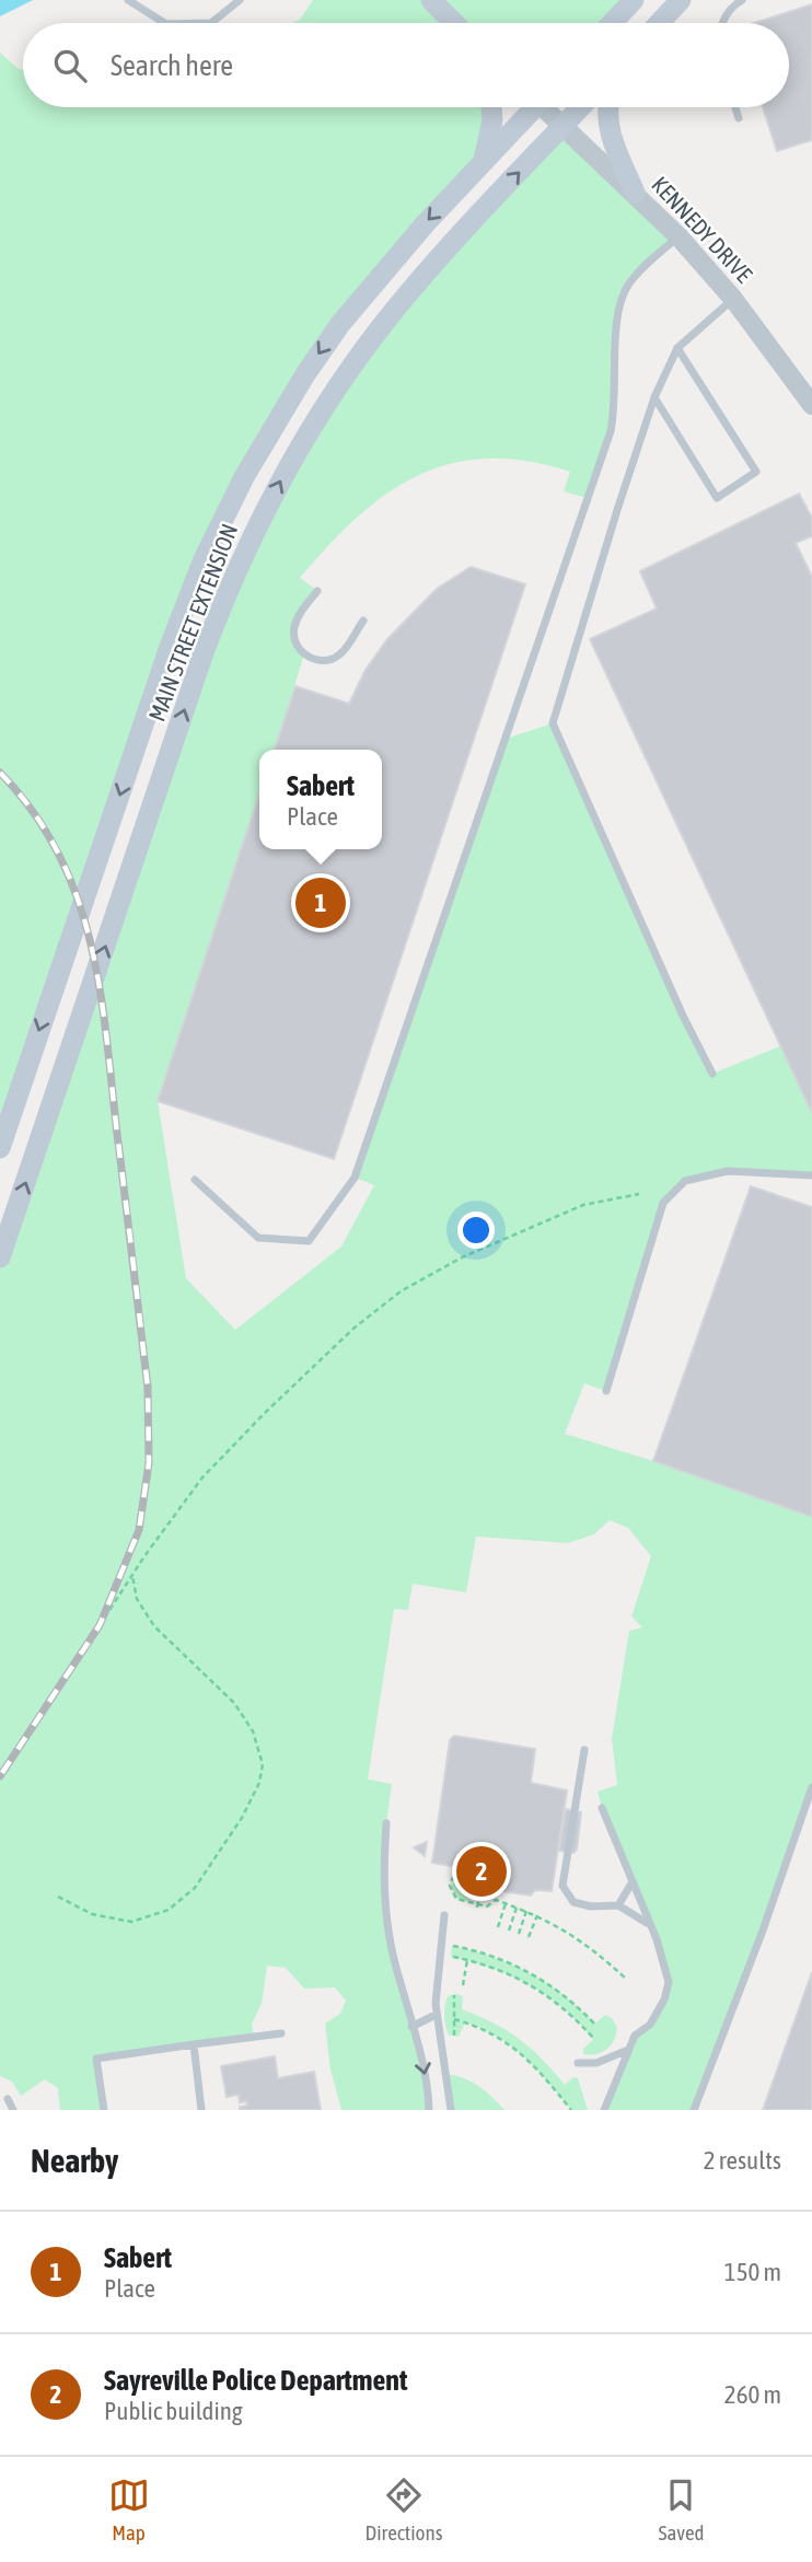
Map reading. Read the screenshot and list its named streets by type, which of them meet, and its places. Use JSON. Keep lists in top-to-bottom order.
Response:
{
  "streets": {
    "main road": ["MAIN STREET EXTENSION"],
    "street": ["KENNEDY DRIVE"]
  },
  "crossings": [
    ["KENNEDY DRIVE", "MAIN STREET EXTENSION"]
  ],
  "page": {
    "search": "Search here",
    "popup": ["Sabert", "Place"],
    "pins": ["1", "2"],
    "heading": ["Nearby", "2 results"],
    "list": [
      {
        "mark": "1",
        "name": "Sabert",
        "note": "Place",
        "value": "150 m"
      },
      {
        "mark": "2",
        "name": "Sayreville Police Department",
        "note": "Public building",
        "value": "260 m"
      }
    ],
    "nav": ["Map", "Directions", "Saved"]
  }
}
